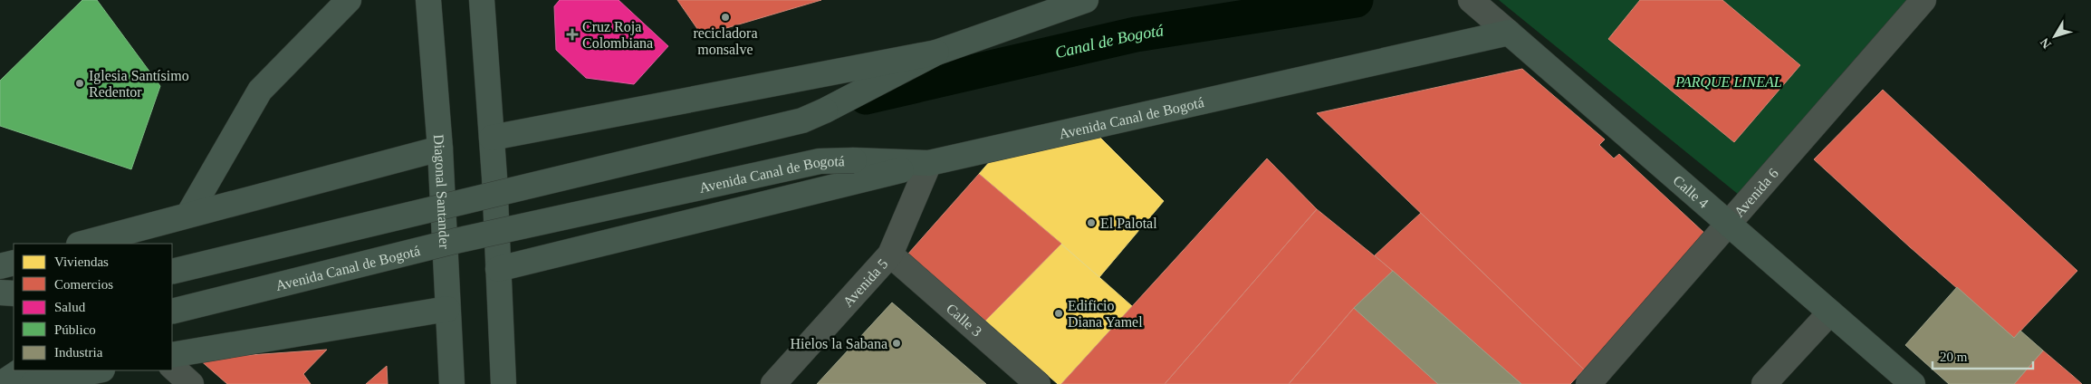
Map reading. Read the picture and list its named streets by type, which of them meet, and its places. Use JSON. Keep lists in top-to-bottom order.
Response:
{
  "streets": {
    "main road": ["Avenida Canal de Bogotá", "Diagonal Santander", "Calle 4"],
    "street": ["Avenida 6", "Avenida 5", "Calle 3"]
  },
  "crossings": [
    ["Avenida Canal de Bogotá", "Calle 4"],
    ["Avenida Canal de Bogotá", "Avenida 5"],
    ["Calle 4", "Avenida 6"],
    ["Avenida 5", "Calle 3"]
  ],
  "water": ["Canal de Bogotá"],
  "parks": ["PARQUE LINEAL"],
  "places": {
    "other": [
      "recicladora monsalve",
      "Iglesia Santísimo Redentor",
      "El Palotal",
      "Edificio Diana Yamel",
      "Hielos la Sabana"
    ],
    "health": ["Cruz Roja Colombiana"]
  },
  "legend": [
    "Viviendas",
    "Comercios",
    "Salud",
    "Público",
    "Industria"
  ],
  "scale_bar": "20 m",
  "north": "bottom left"
}
